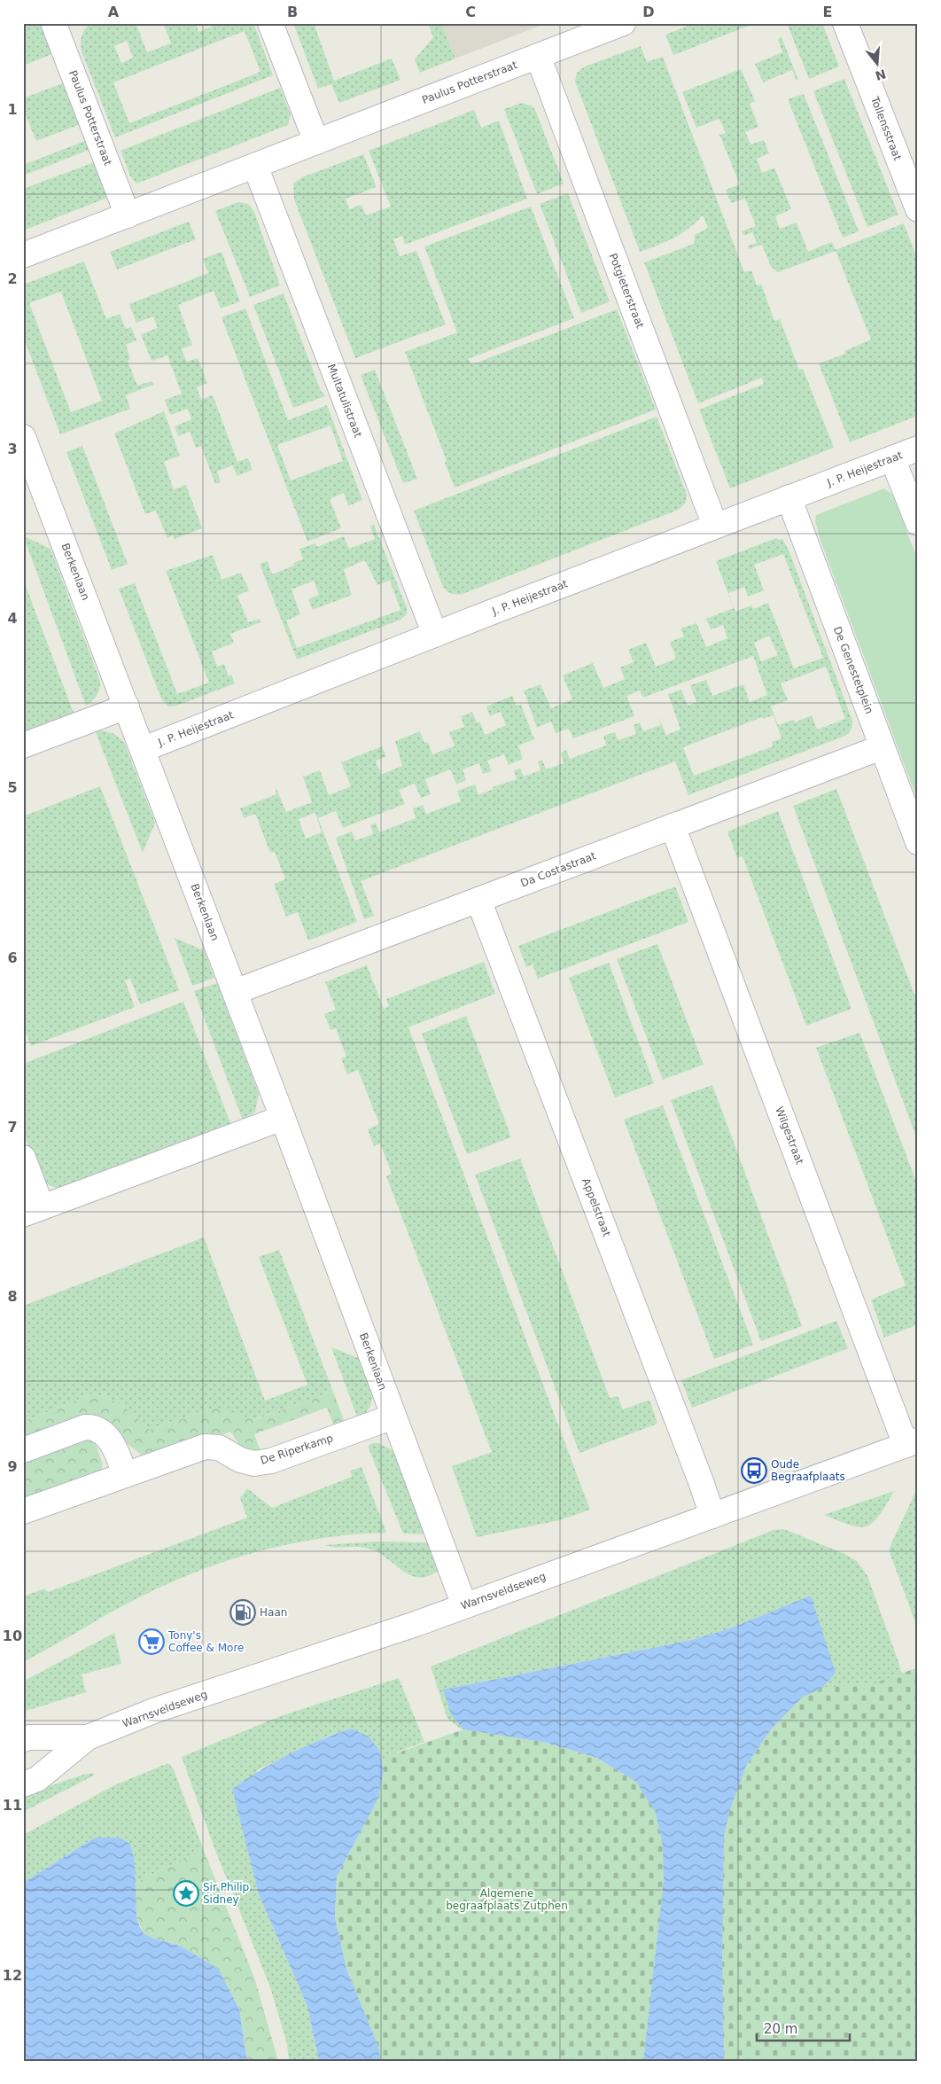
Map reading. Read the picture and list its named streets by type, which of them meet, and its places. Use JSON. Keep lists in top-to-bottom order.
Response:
{
  "streets": {
    "street": [
      "Paulus Potterstraat",
      "Tollensstraat",
      "Potgieterstraat",
      "Multatulistraat",
      "J. P. Heijestraat",
      "Berkenlaan",
      "De Genestetplein",
      "Da Costastraat",
      "Wilgestraat",
      "Appelstraat",
      "De Riperkamp",
      "Warnsveldseweg"
    ]
  },
  "crossings": [
    ["Paulus Potterstraat", "Potgieterstraat"],
    ["Paulus Potterstraat", "Multatulistraat"],
    ["Potgieterstraat", "J. P. Heijestraat"],
    ["Multatulistraat", "J. P. Heijestraat"],
    ["J. P. Heijestraat", "Berkenlaan"],
    ["J. P. Heijestraat", "De Genestetplein"],
    ["Berkenlaan", "Da Costastraat"],
    ["Berkenlaan", "De Riperkamp"],
    ["Berkenlaan", "Warnsveldseweg"],
    ["De Genestetplein", "Da Costastraat"],
    ["Da Costastraat", "Wilgestraat"],
    ["Da Costastraat", "Appelstraat"],
    ["Wilgestraat", "Warnsveldseweg"],
    ["Appelstraat", "Warnsveldseweg"]
  ],
  "parks": ["Algemene begraafplaats Zutphen"],
  "places": {
    "bus stop": ["Oude Begraafplaats"],
    "fuel station": ["Haan"],
    "supermarket": ["Tony's Coffee & More"],
    "place": ["Sir Philip Sidney"]
  },
  "scale_bar": "20 m",
  "north": "bottom",
  "grid": {
    "columns": [
      "A",
      "B",
      "C",
      "D",
      "E"
    ],
    "rows": [
      "1",
      "2",
      "3",
      "4",
      "5",
      "6",
      "7",
      "8",
      "9",
      "10",
      "11",
      "12"
    ]
  }
}
